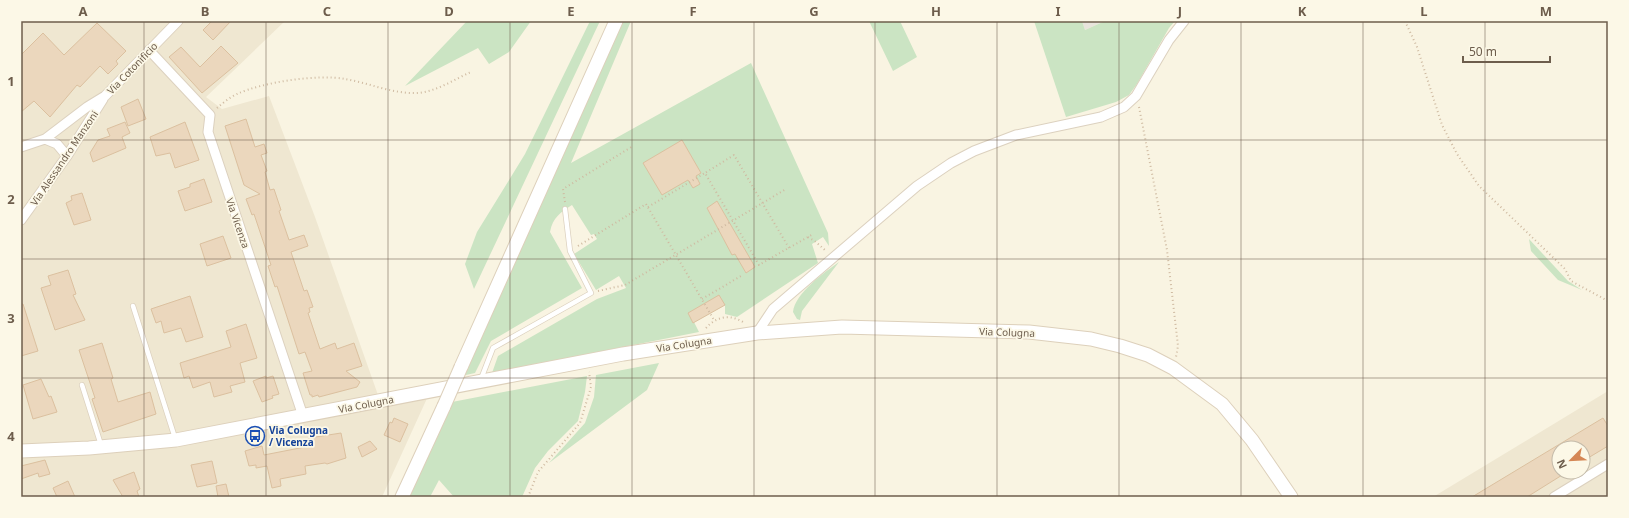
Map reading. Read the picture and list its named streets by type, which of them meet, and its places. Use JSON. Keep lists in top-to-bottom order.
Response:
{
  "streets": {
    "street": [
      "Via Cotonificio",
      "Via Alessandro Manzoni",
      "Via Vicenza",
      "Via Colugna"
    ]
  },
  "crossings": [
    ["Via Cotonificio", "Via Alessandro Manzoni"],
    ["Via Vicenza", "Via Colugna"]
  ],
  "places": {
    "bus stop": ["Via Colugna / Vicenza"]
  },
  "scale_bar": "50 m",
  "north": "bottom left",
  "grid": {
    "columns": [
      "A",
      "B",
      "C",
      "D",
      "E",
      "F",
      "G",
      "H",
      "I",
      "J",
      "K",
      "L",
      "M"
    ],
    "rows": [
      "1",
      "2",
      "3",
      "4"
    ]
  }
}
